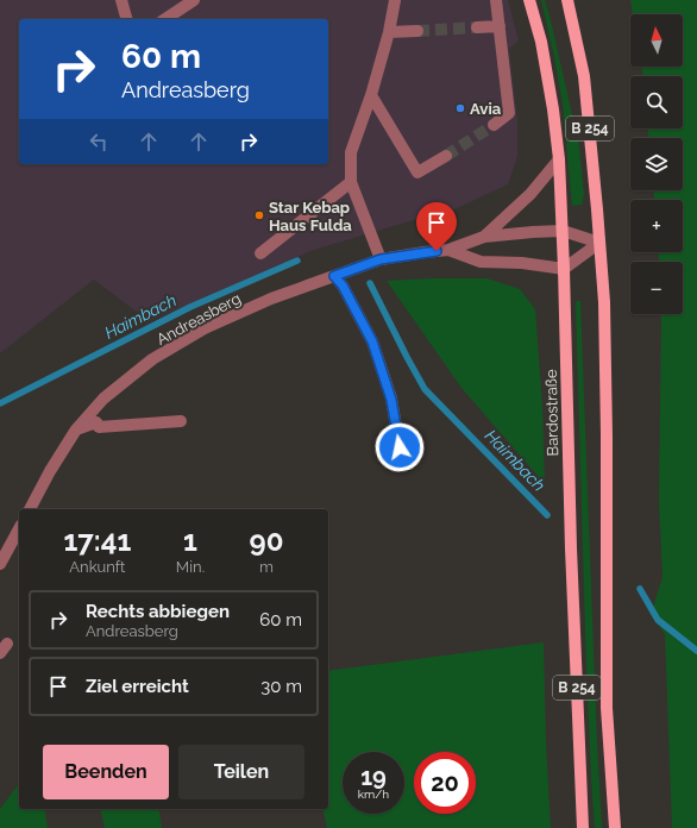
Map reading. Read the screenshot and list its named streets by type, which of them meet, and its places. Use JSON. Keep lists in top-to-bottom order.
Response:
{
  "streets": {
    "main road": ["B 254", "Bardostraße"],
    "street": ["Andreasberg"]
  },
  "crossings": [
    ["B 254", "Andreasberg"],
    ["Andreasberg", "Bardostraße"]
  ],
  "water": ["Haimbach"],
  "places": ["Avia", "Star Kebap Haus Fulda"],
  "north": "top",
  "page": {
    "map_buttons": ["+", "−"],
    "turn": ["60 m", "Andreasberg"],
    "eta": [
      "17:41",
      "Ankunft",
      "1",
      "Min.",
      "90",
      "m"
    ],
    "list": [
      {
        "name": "Rechts abbiegen",
        "note": "Andreasberg",
        "value": "60 m"
      },
      {
        "name": "Ziel erreicht",
        "value": "30 m"
      }
    ],
    "buttons": ["Beenden", "Teilen"],
    "speed": "19 km/h",
    "limit": "20"
  }
}
